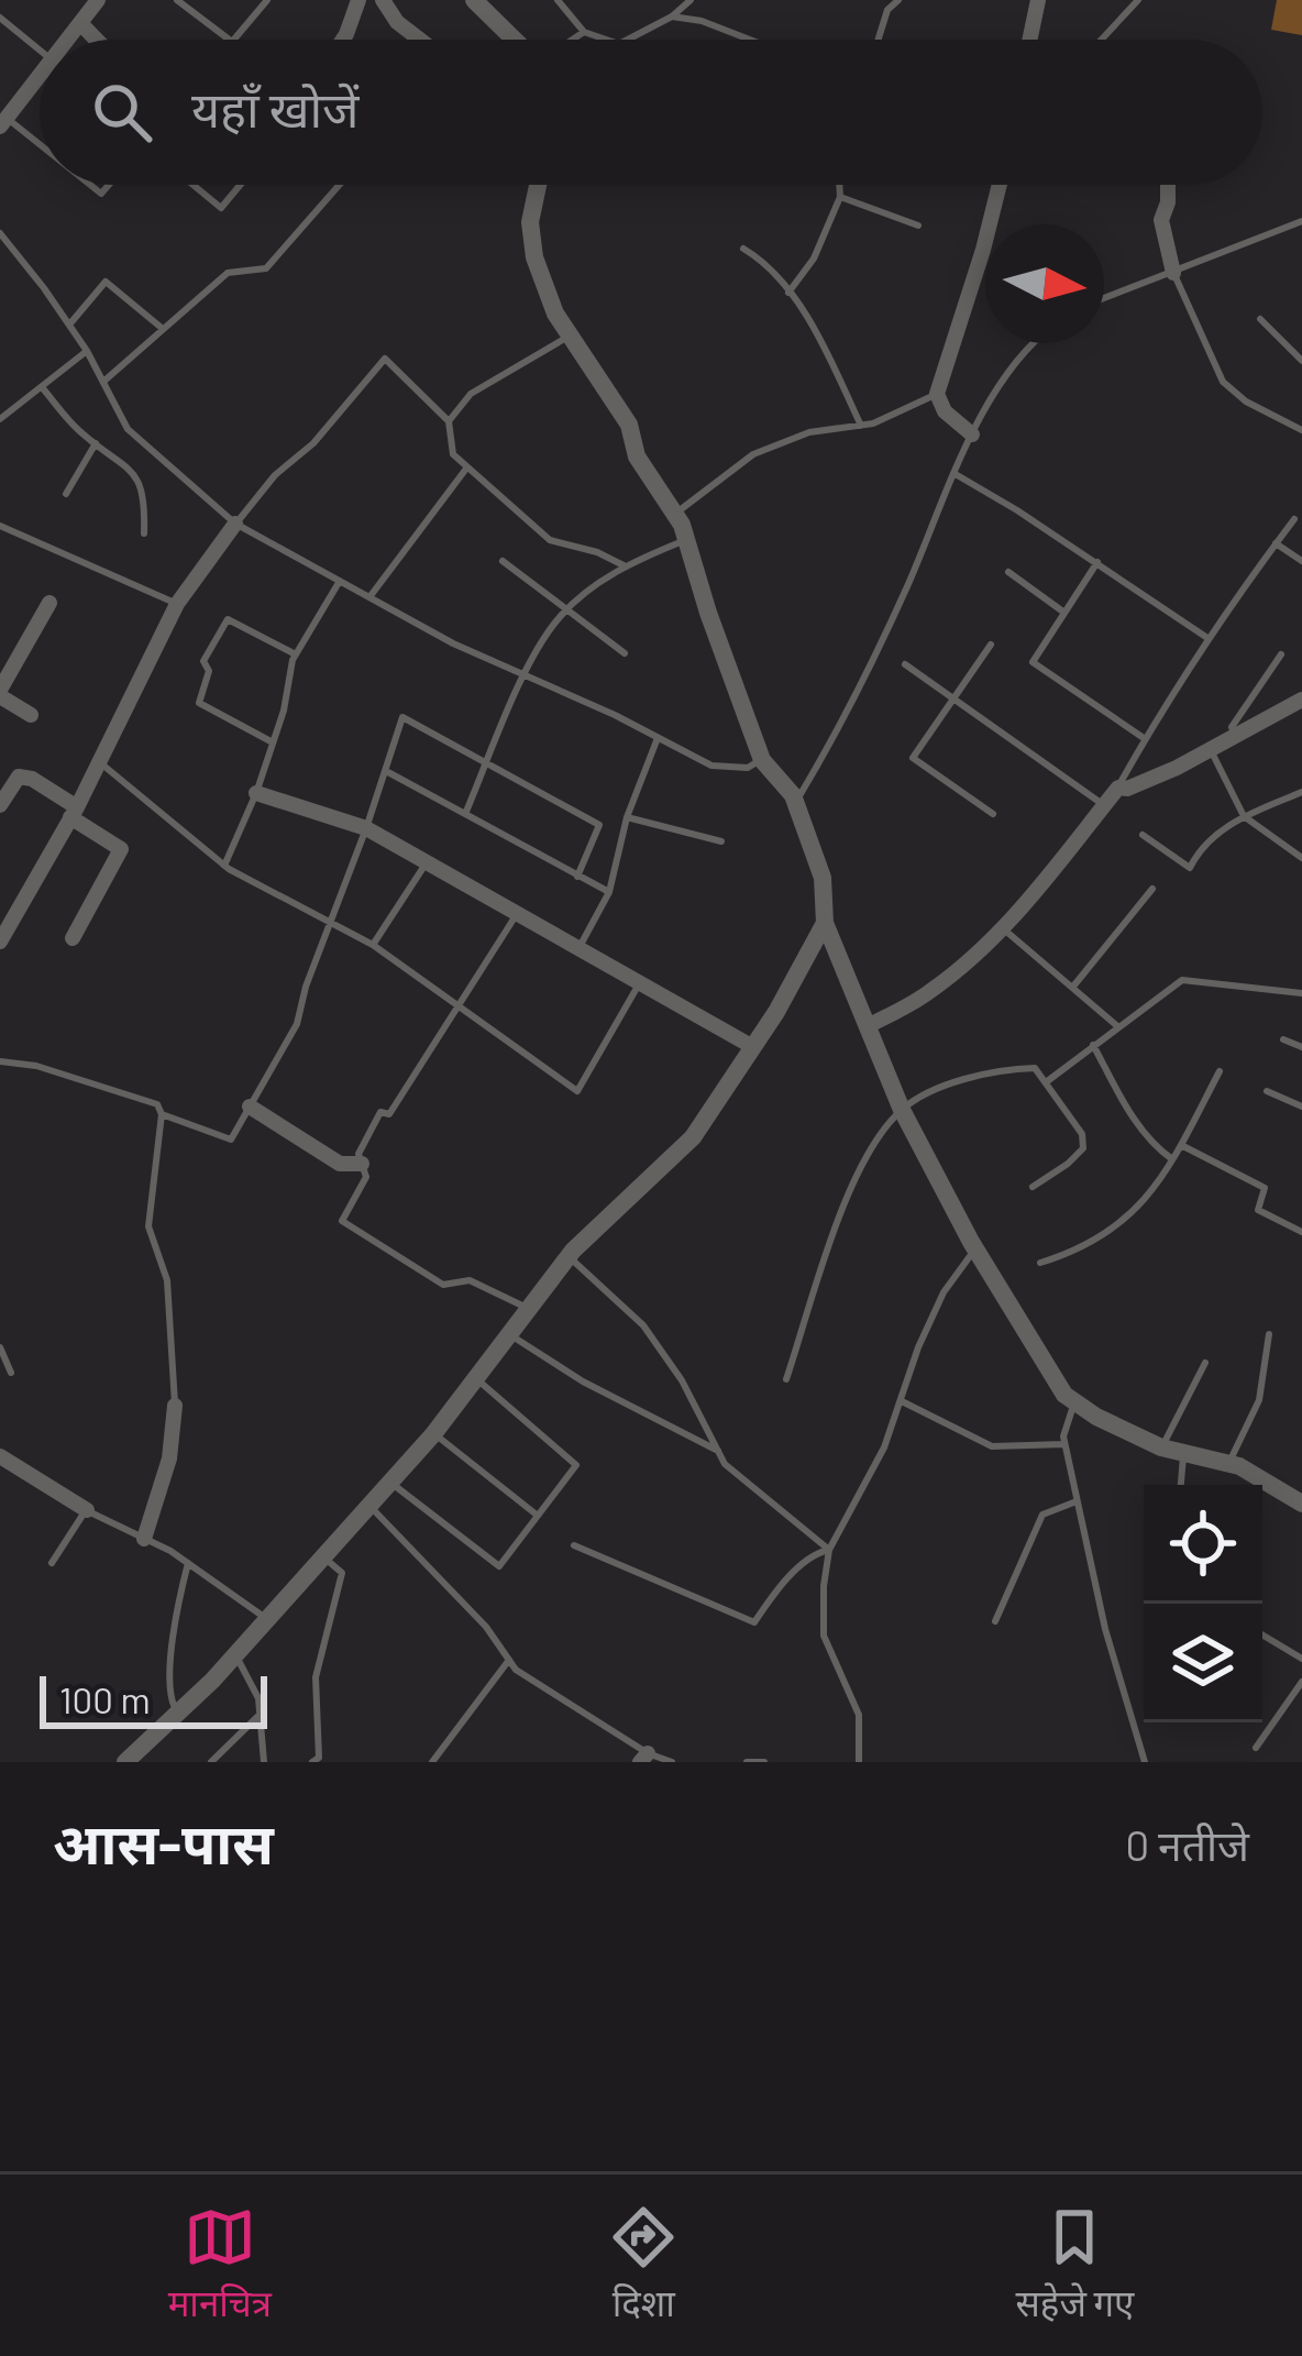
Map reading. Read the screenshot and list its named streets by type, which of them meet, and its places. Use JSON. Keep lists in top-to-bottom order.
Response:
{
  "scale_bar": "100 m",
  "north": "right",
  "page": {
    "search": "यहाँ खोजें",
    "scale": "100 m",
    "heading": ["आस-पास", "0 नतीजे"],
    "nav": ["मानचित्र", "दिशा", "सहेजे गए"]
  }
}
